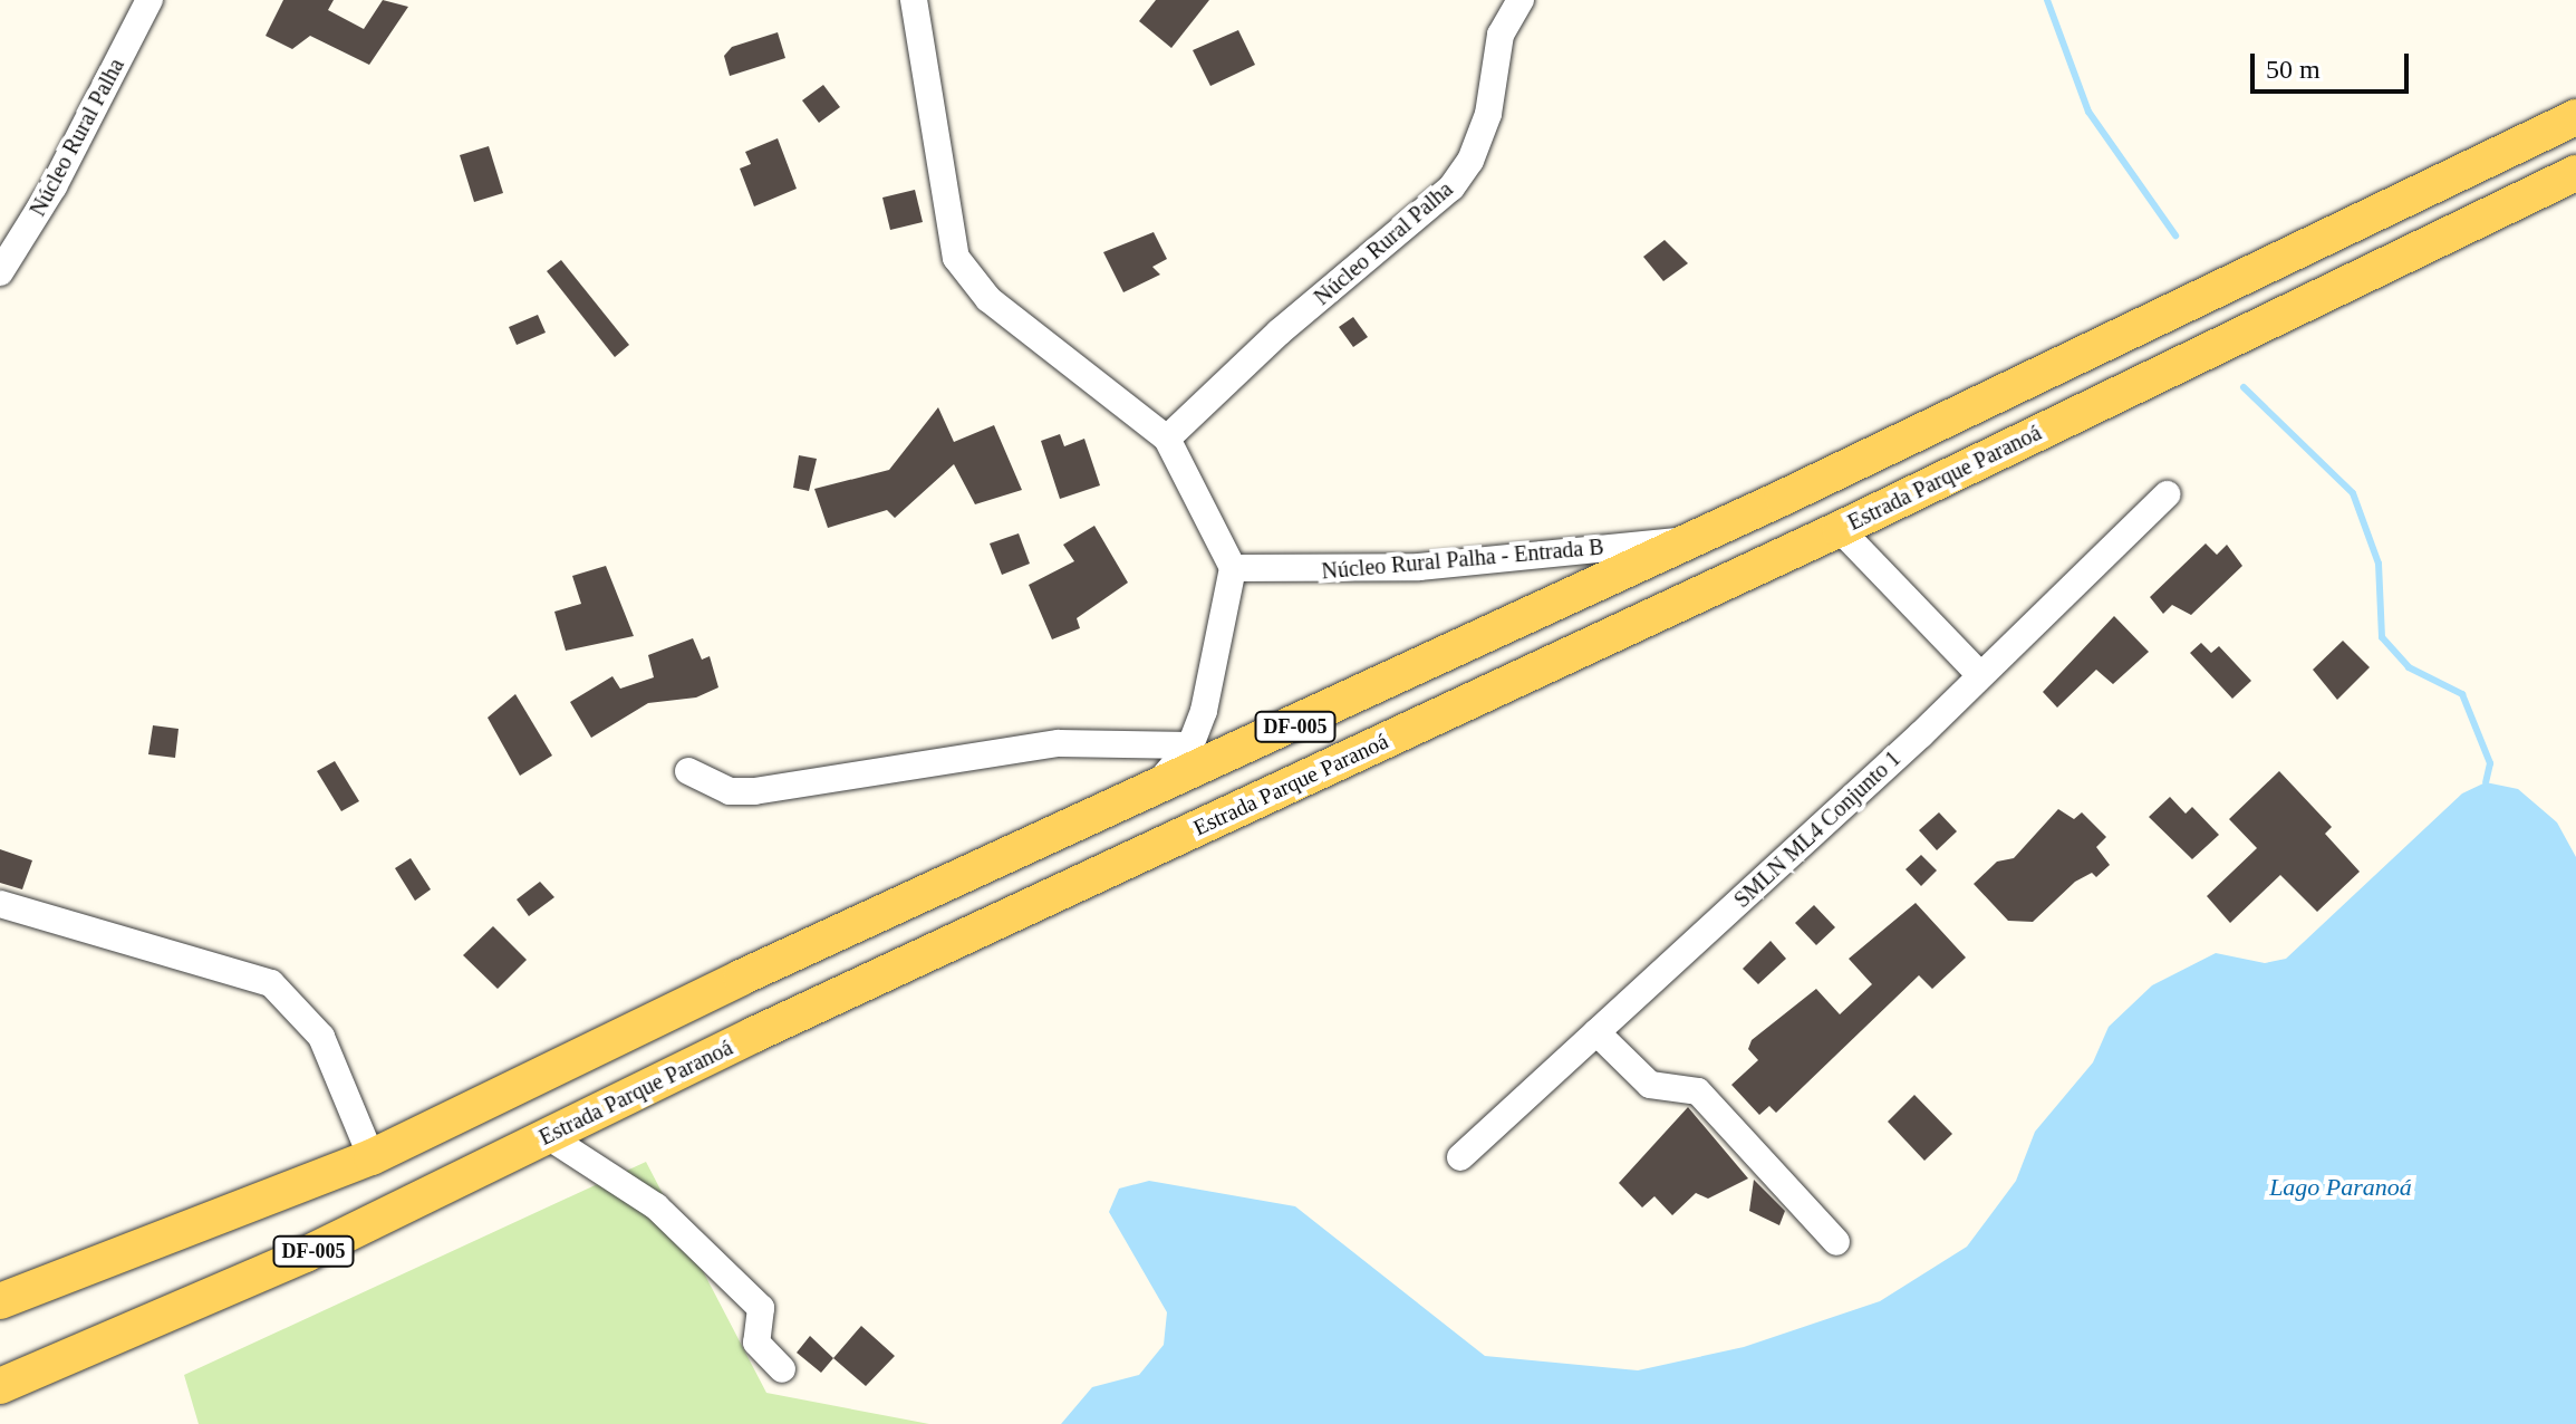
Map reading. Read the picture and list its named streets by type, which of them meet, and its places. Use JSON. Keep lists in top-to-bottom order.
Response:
{
  "streets": {
    "main road": ["Estrada Parque Paranoá", "DF-005"],
    "street": ["Núcleo Rural Palha", "Núcleo Rural Palha - Entrada B", "SMLN ML4 Conjunto 1"]
  },
  "crossings": [
    ["Núcleo Rural Palha - Entrada B", "DF-005"]
  ],
  "water": ["Lago Paranoá"],
  "scale_bar": "50 m"
}
